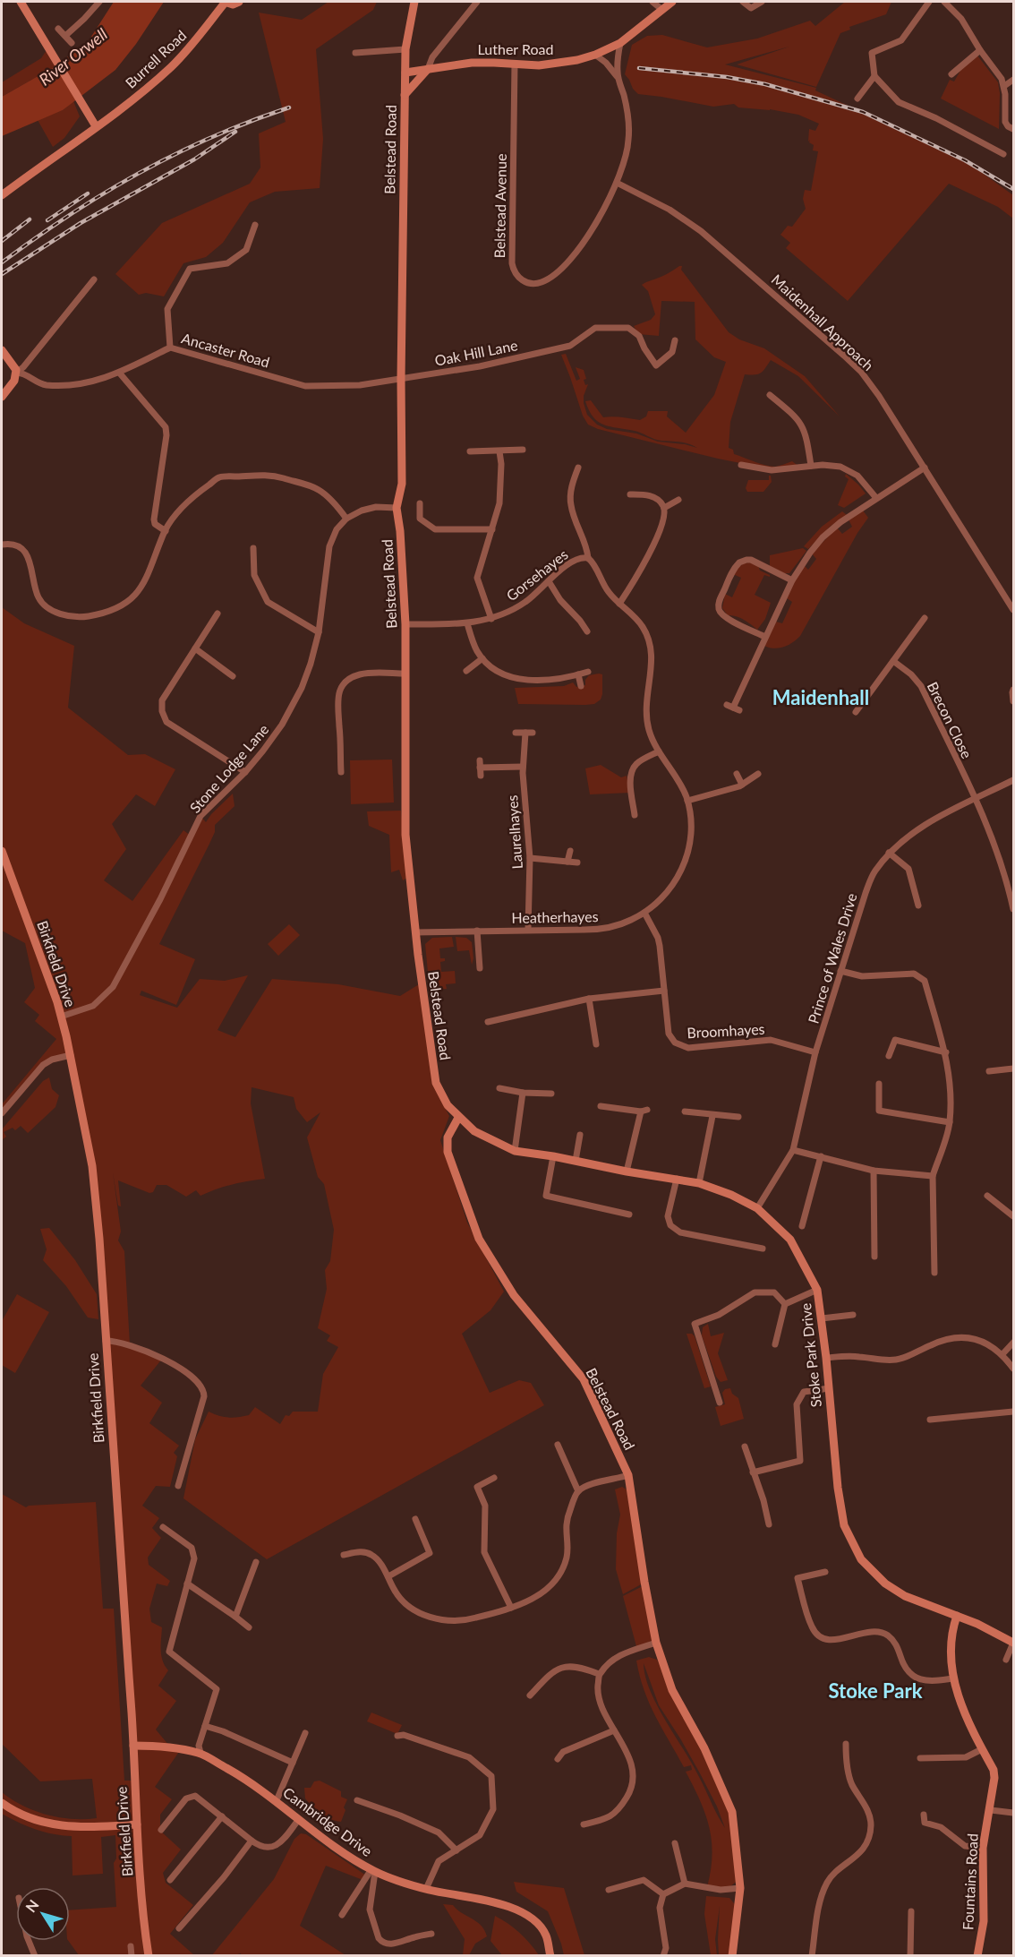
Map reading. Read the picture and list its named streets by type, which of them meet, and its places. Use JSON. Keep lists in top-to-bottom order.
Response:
{
  "streets": {
    "street": [
      "Luther Road",
      "Burrell Road",
      "Belstead Road",
      "Belstead Avenue",
      "Maidenhall Approach",
      "Ancaster Road",
      "Oak Hill Lane",
      "Gorsehayes",
      "Brecon Close",
      "Stone Lodge Lane",
      "Laurelhayes",
      "Heatherhayes",
      "Prince of Wales Drive",
      "Birkfield Drive",
      "Broomhayes",
      "Stoke Park Drive",
      "Cambridge Drive",
      "Fountains Road"
    ]
  },
  "crossings": [
    ["Luther Road", "Belstead Road"],
    ["Luther Road", "Belstead Avenue"],
    ["Belstead Road", "Ancaster Road"],
    ["Belstead Road", "Oak Hill Lane"],
    ["Belstead Road", "Gorsehayes"],
    ["Belstead Road", "Heatherhayes"],
    ["Belstead Road", "Stoke Park Drive"],
    ["Belstead Avenue", "Maidenhall Approach"],
    ["Ancaster Road", "Oak Hill Lane"],
    ["Gorsehayes", "Heatherhayes"],
    ["Brecon Close", "Prince of Wales Drive"],
    ["Stone Lodge Lane", "Birkfield Drive"],
    ["Laurelhayes", "Heatherhayes"],
    ["Heatherhayes", "Broomhayes"],
    ["Prince of Wales Drive", "Broomhayes"],
    ["Prince of Wales Drive", "Stoke Park Drive"],
    ["Birkfield Drive", "Cambridge Drive"],
    ["Stoke Park Drive", "Fountains Road"]
  ],
  "districts": ["Maidenhall", "Stoke Park"],
  "water": ["River Orwell"],
  "north": "top left"
}
